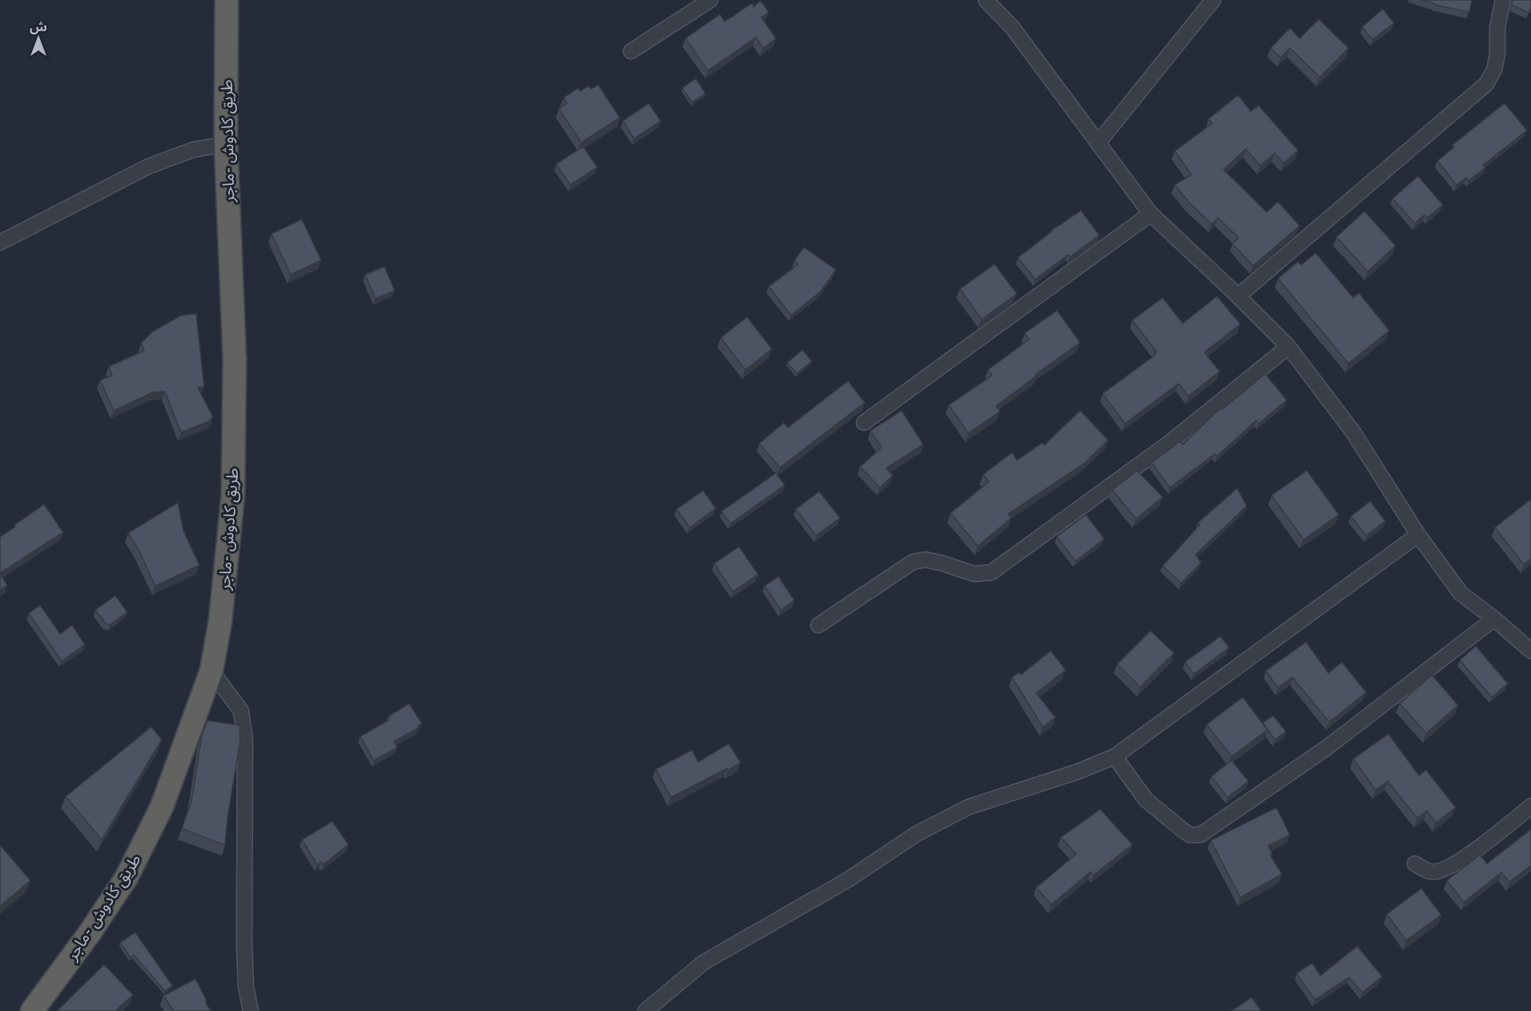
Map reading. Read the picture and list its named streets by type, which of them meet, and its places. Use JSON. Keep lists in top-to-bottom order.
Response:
{
  "streets": {
    "highway": ["طريق كادوش -ماجر"]
  },
  "north": "top"
}
